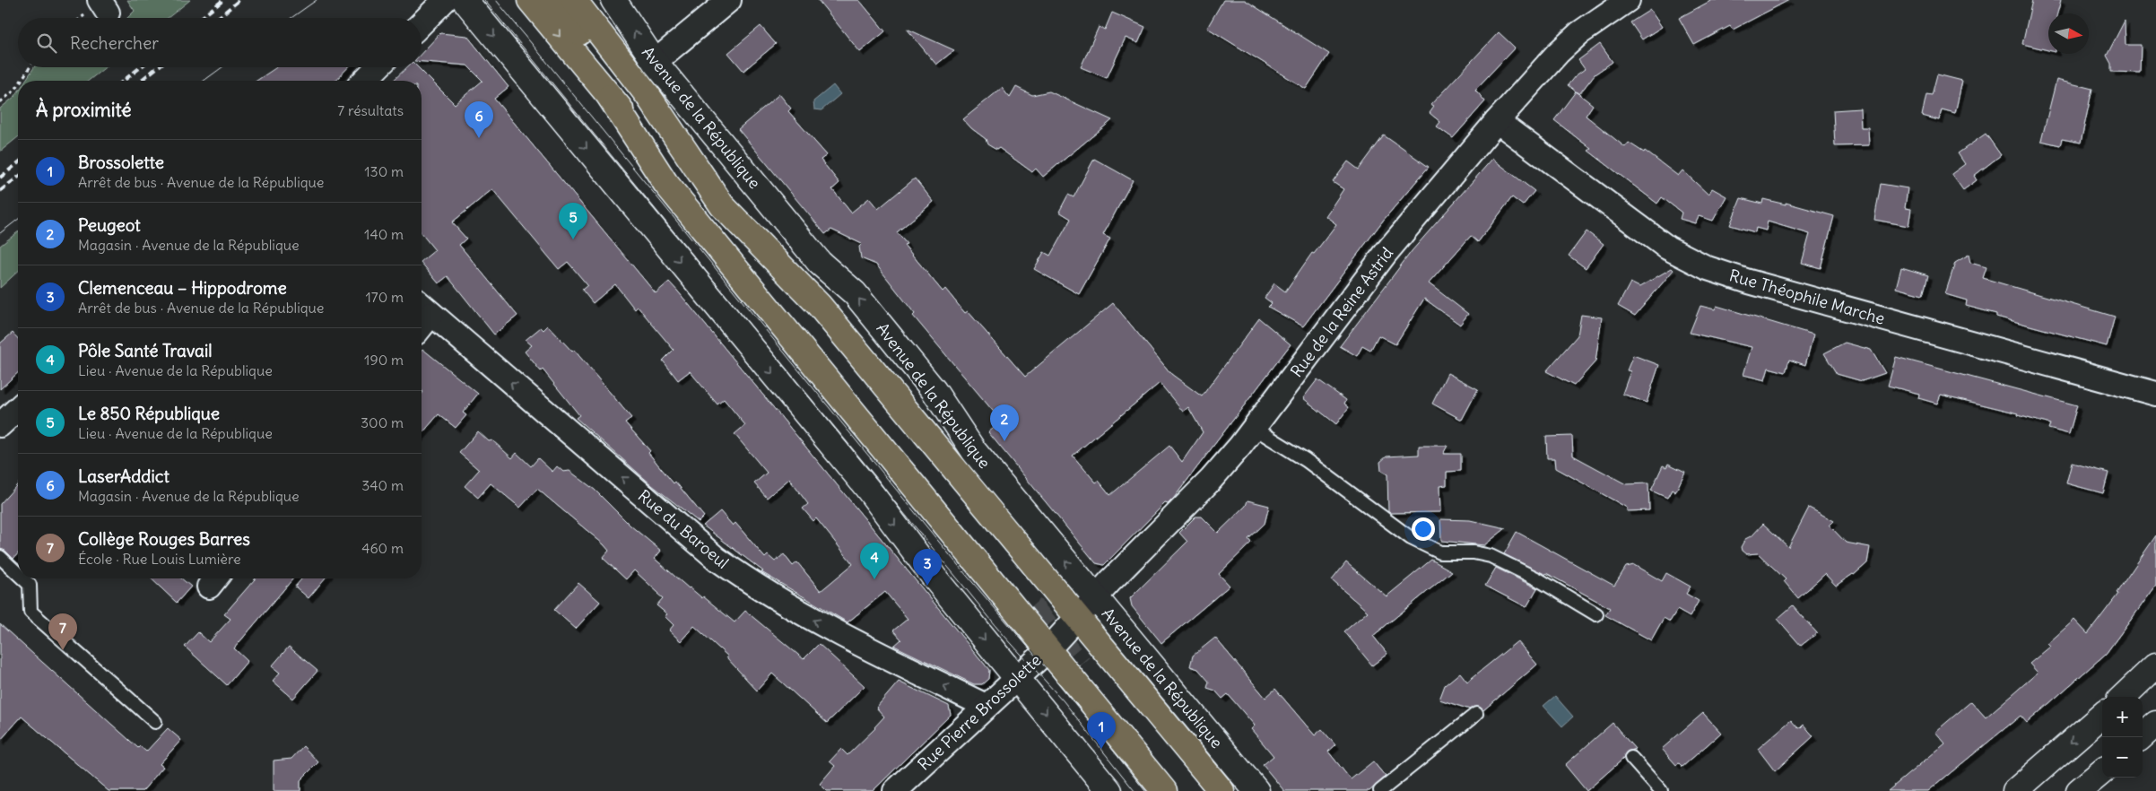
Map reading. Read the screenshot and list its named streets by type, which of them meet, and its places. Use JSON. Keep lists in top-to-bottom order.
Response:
{
  "streets": {
    "street": [
      "Avenue de la République",
      "Rue Théophile Marche",
      "Rue de la Reine Astrid",
      "Rue du Baroeul",
      "Rue Pierre Brossolette"
    ]
  },
  "crossings": [
    ["Avenue de la République", "Rue de la Reine Astrid"],
    ["Rue Théophile Marche", "Rue de la Reine Astrid"],
    ["Rue de la Reine Astrid", "Rue Pierre Brossolette"],
    ["Rue du Baroeul", "Rue Pierre Brossolette"]
  ],
  "north": "right",
  "page": {
    "search": "Rechercher",
    "heading": ["À proximité", "7 résultats"],
    "pins": [
      "6",
      "5",
      "2",
      "4",
      "3",
      "7",
      "1"
    ],
    "list": [
      {
        "mark": "1",
        "name": "Brossolette",
        "note": "Arrêt de bus · Avenue de la République",
        "value": "130 m"
      },
      {
        "mark": "2",
        "name": "Peugeot",
        "note": "Magasin · Avenue de la République",
        "value": "140 m"
      },
      {
        "mark": "3",
        "name": "Clemenceau – Hippodrome",
        "note": "Arrêt de bus · Avenue de la République",
        "value": "170 m"
      },
      {
        "mark": "4",
        "name": "Pôle Santé Travail",
        "note": "Lieu · Avenue de la République",
        "value": "190 m"
      },
      {
        "mark": "5",
        "name": "Le 850 République",
        "note": "Lieu · Avenue de la République",
        "value": "300 m"
      },
      {
        "mark": "6",
        "name": "LaserAddict",
        "note": "Magasin · Avenue de la République",
        "value": "340 m"
      },
      {
        "mark": "7",
        "name": "Collège Rouges Barres",
        "note": "École · Rue Louis Lumière",
        "value": "460 m"
      }
    ],
    "map_buttons": ["+", "−"]
  }
}
